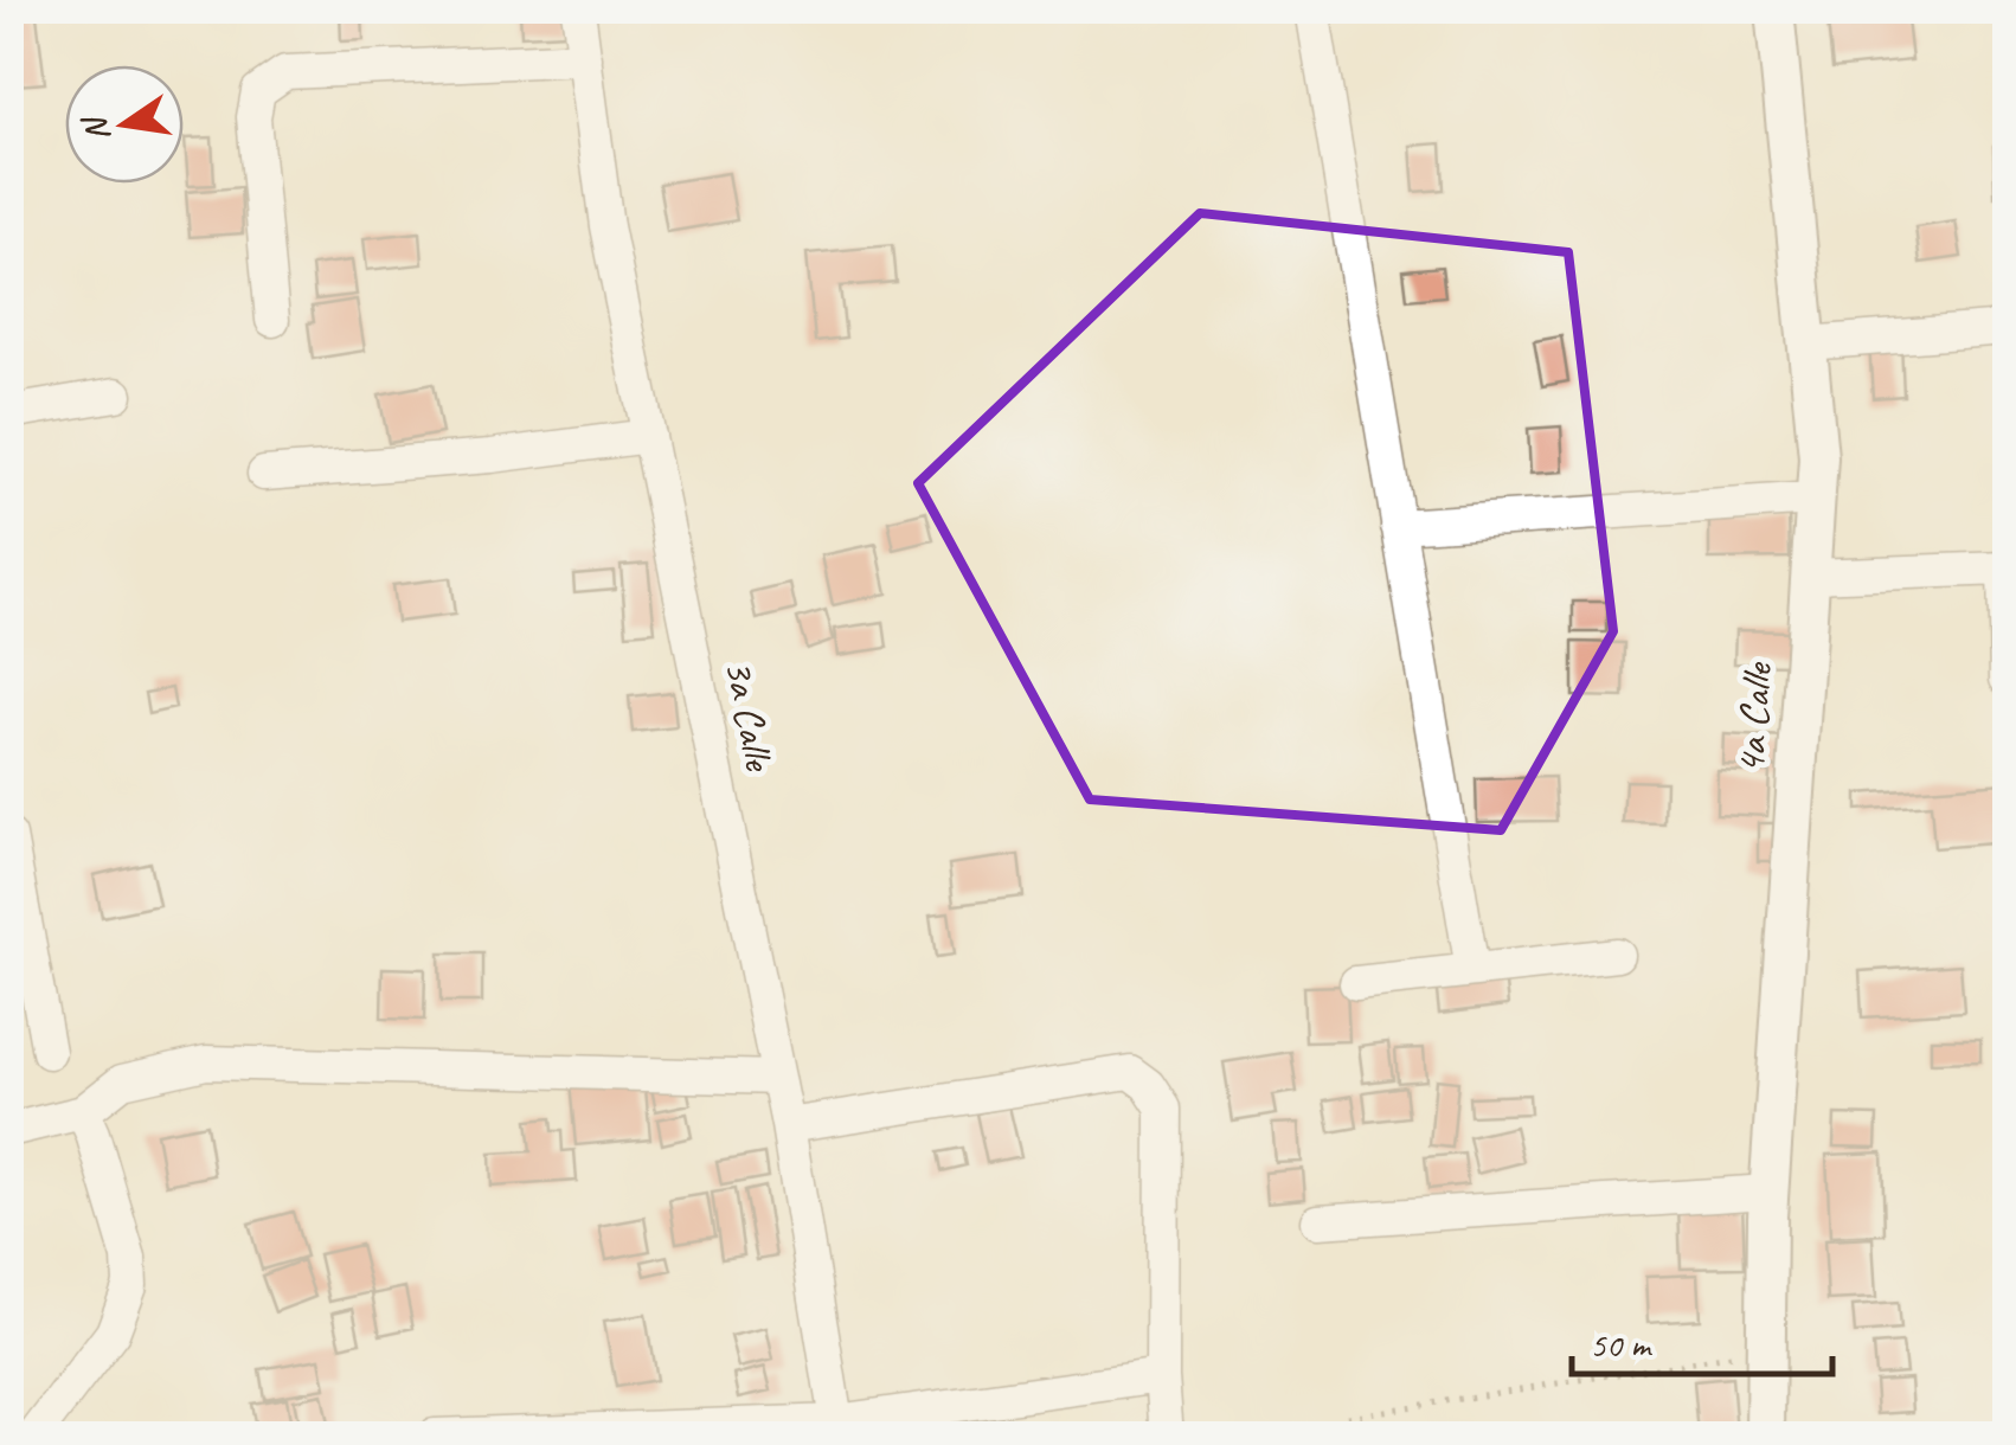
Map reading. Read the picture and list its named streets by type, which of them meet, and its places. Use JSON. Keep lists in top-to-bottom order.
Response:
{
  "streets": {
    "street": ["3a Calle", "4a Calle"]
  },
  "scale_bar": "50 m",
  "north": "left"
}
